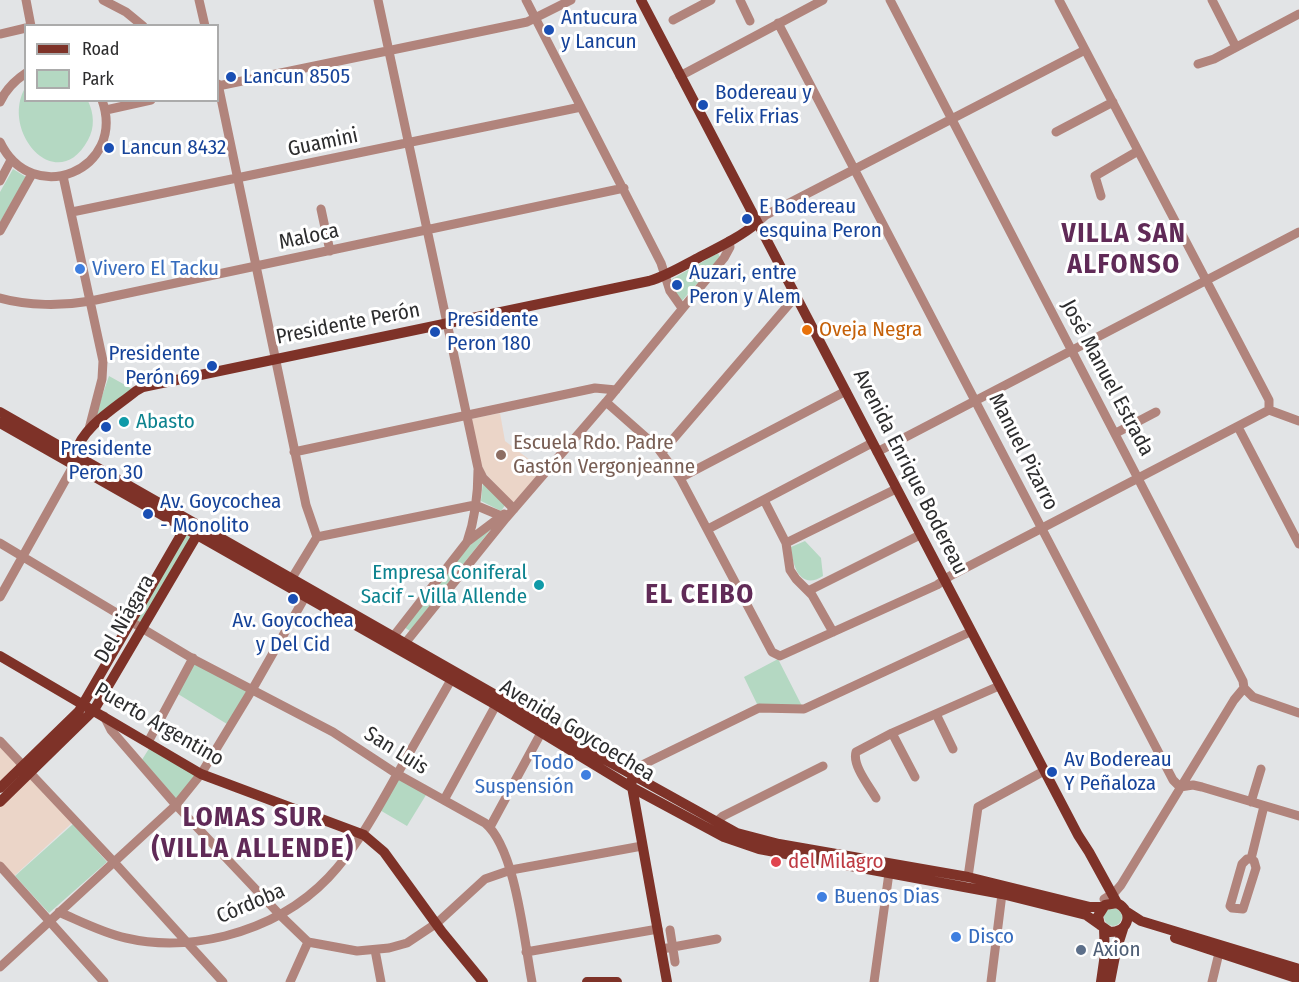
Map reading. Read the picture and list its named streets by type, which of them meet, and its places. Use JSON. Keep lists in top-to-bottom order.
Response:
{
  "streets": {
    "main road": [
      "Presidente Perón",
      "Avenida Enrique Bodereau",
      "Del Niágara",
      "Puerto Argentino",
      "Avenida Goycoechea"
    ],
    "street": [
      "Guamini",
      "Maloca",
      "José Manuel Estrada",
      "Manuel Pizarro",
      "San Luis",
      "Córdoba"
    ]
  },
  "crossings": [
    ["Presidente Perón", "Avenida Enrique Bodereau"],
    ["Presidente Perón", "Avenida Goycoechea"],
    ["Avenida Enrique Bodereau", "Avenida Goycoechea"],
    ["Del Niágara", "Puerto Argentino"],
    ["Del Niágara", "Avenida Goycoechea"],
    ["Del Niágara", "San Luis"],
    ["Puerto Argentino", "Córdoba"],
    ["Avenida Goycoechea", "Córdoba"],
    ["San Luis", "Córdoba"]
  ],
  "districts": ["VILLA SAN ALFONSO", "EL CEIBO", "LOMAS SUR (VILLA ALLENDE)"],
  "places": [
    "Antucura y Lancun",
    "Lancun 8505",
    "Bodereau y Felix Frias",
    "Lancun 8432",
    "E Bodereau esquina Peron",
    "Vivero El Tacku",
    "Auzari, entre Peron y Alem",
    "Oveja Negra",
    "Presidente Peron 180",
    "Presidente Perón 69",
    "Abasto",
    "Presidente Peron 30",
    "Escuela Rdo. Padre Gastón Vergonjeanne",
    "Av. Goycochea - Monolito",
    "Empresa Coniferal Sacif - Villa Allende",
    "Av. Goycochea y Del Cid",
    "Av Bodereau Y Peñaloza",
    "Todo Suspensión",
    "del Milagro",
    "Buenos Dias",
    "Disco",
    "Axion"
  ],
  "legend": ["Road", "Park"]
}
